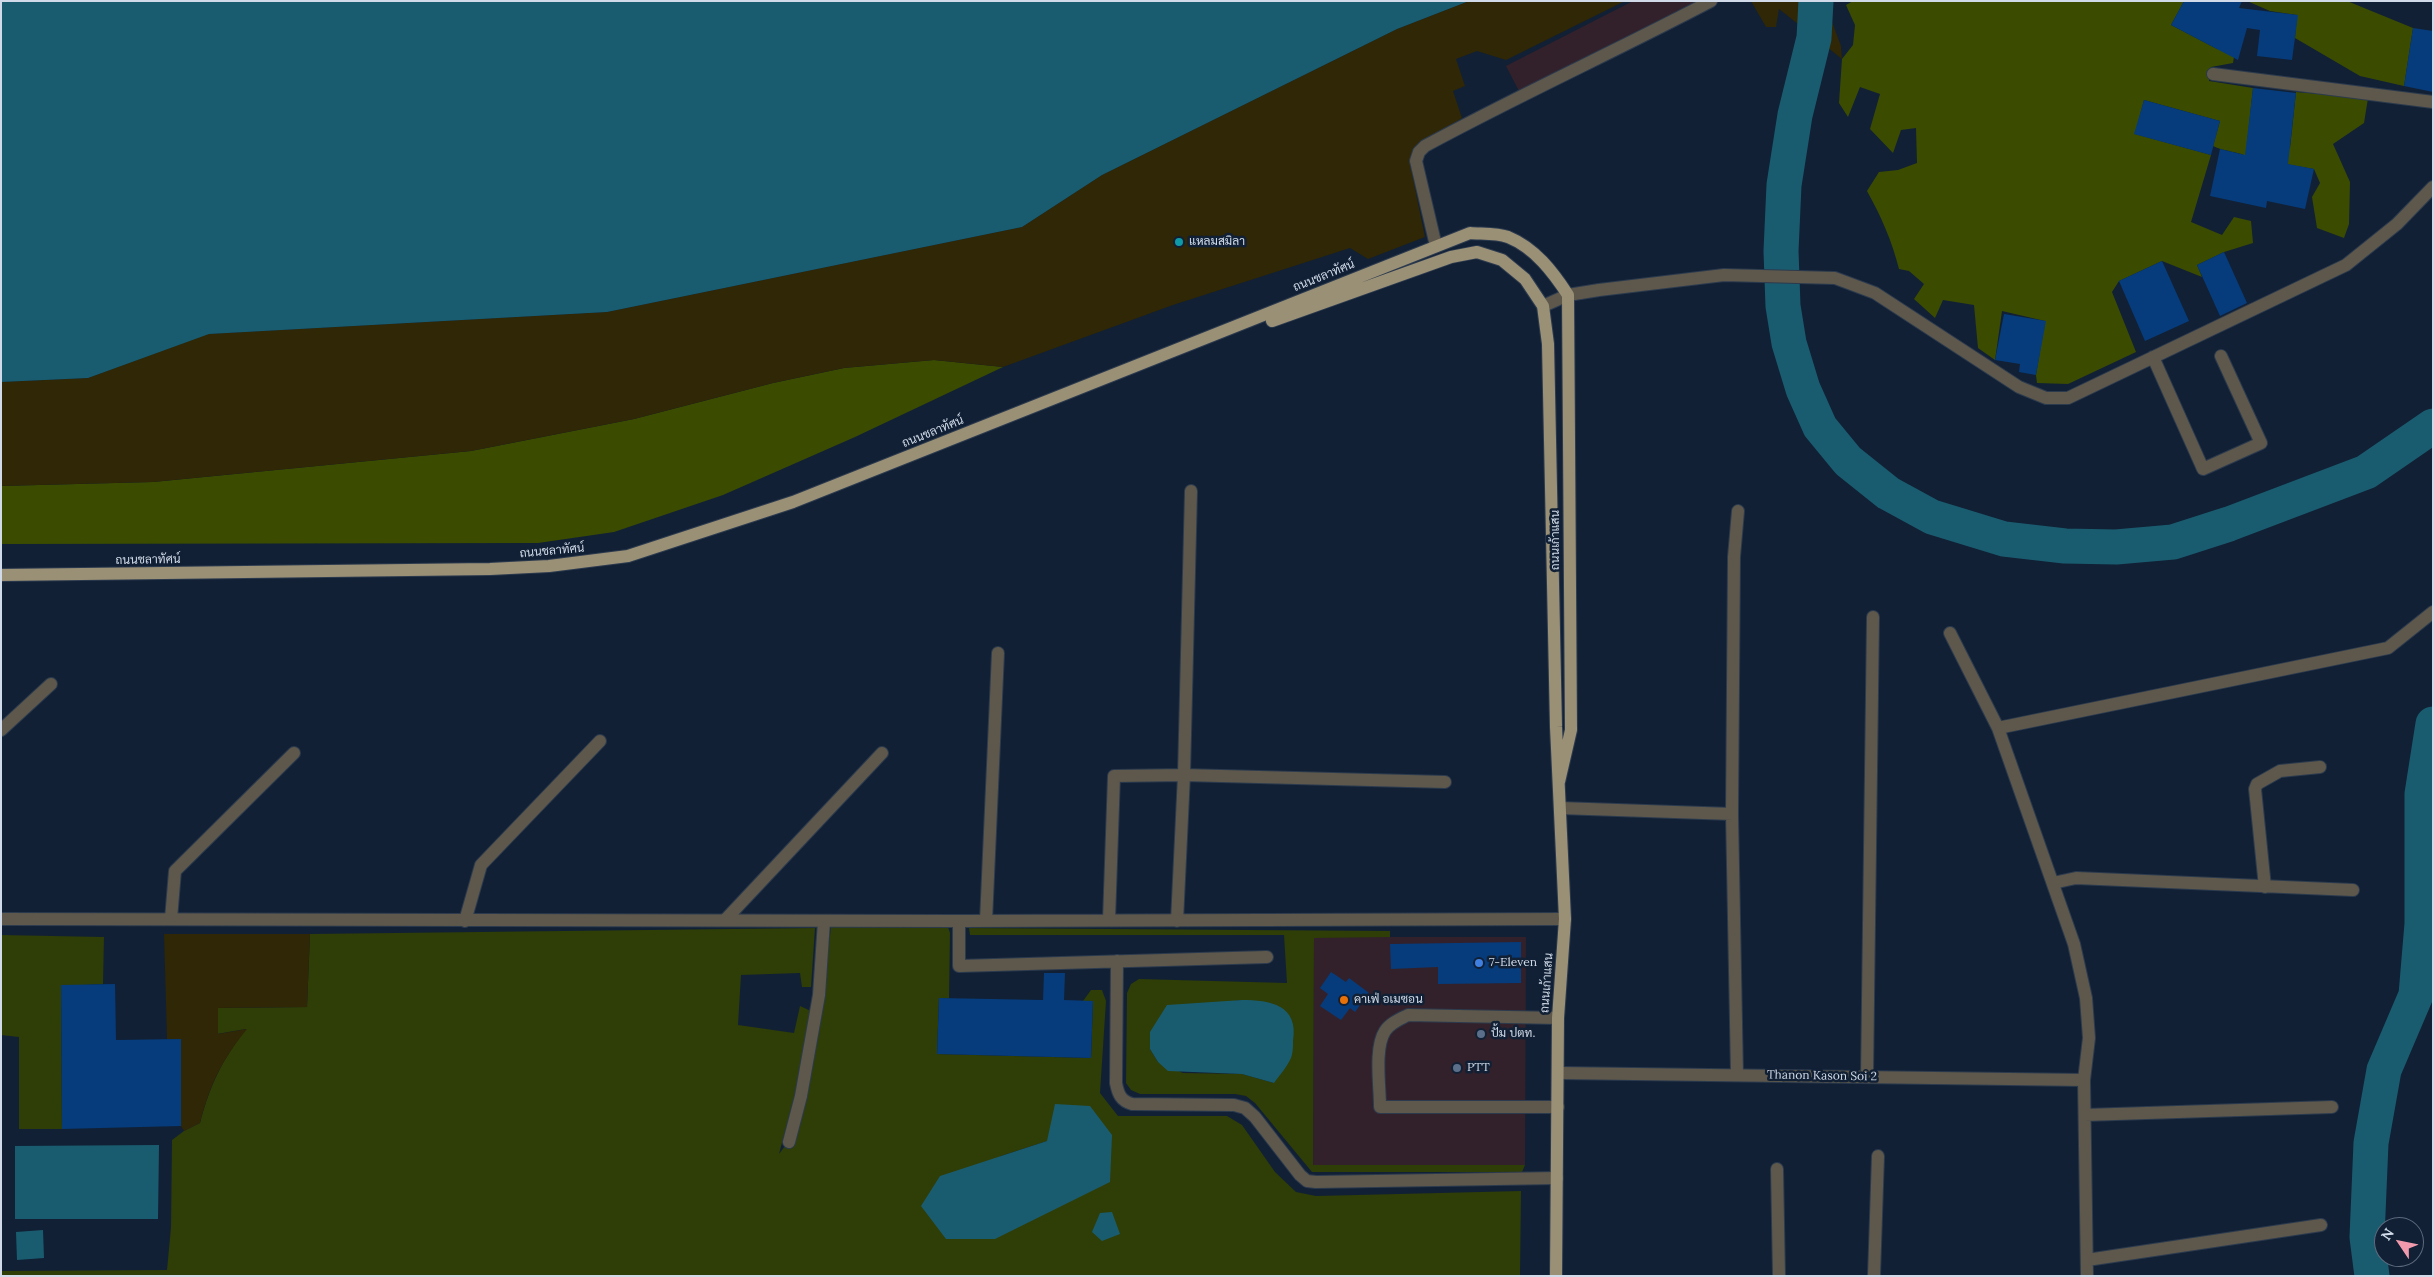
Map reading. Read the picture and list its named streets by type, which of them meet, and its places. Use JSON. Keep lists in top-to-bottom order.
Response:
{
  "streets": {
    "main road": ["ถนนชลาทัศน์", "ถนนเก้าแสน"],
    "street": ["Thanon Kason Soi 2"]
  },
  "crossings": [
    ["ถนนชลาทัศน์", "ถนนเก้าแสน"],
    ["ถนนเก้าแสน", "Thanon Kason Soi 2"]
  ],
  "places": [
    "แหลมสมิลา",
    "7-Eleven",
    "คาเฟ่ อเมซอน",
    "ปั้ม ปตท.",
    "PTT"
  ],
  "north": "top left"
}
